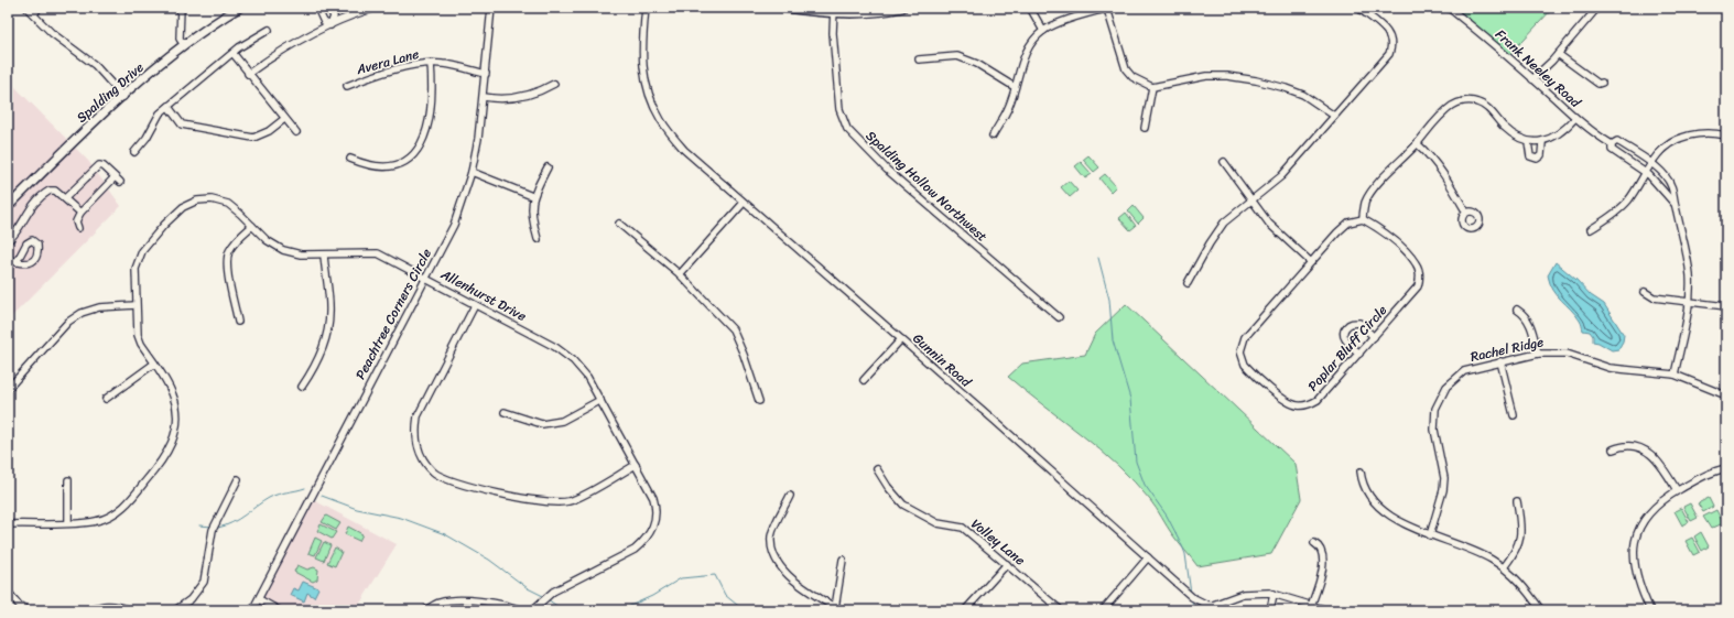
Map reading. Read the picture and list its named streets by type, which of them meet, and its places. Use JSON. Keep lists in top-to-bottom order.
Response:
{
  "streets": {
    "main road": ["Spalding Drive"],
    "street": [
      "Avera Lane",
      "Frank Neeley Road",
      "Spalding Hollow Northwest",
      "Allenhurst Drive",
      "Peachtree Corners Circle",
      "Poplar Bluff Circle",
      "Rachel Ridge",
      "Gunnin Road",
      "Volley Lane"
    ]
  },
  "crossings": [
    ["Avera Lane", "Peachtree Corners Circle"],
    ["Frank Neeley Road", "Rachel Ridge"],
    ["Allenhurst Drive", "Peachtree Corners Circle"]
  ]
}
